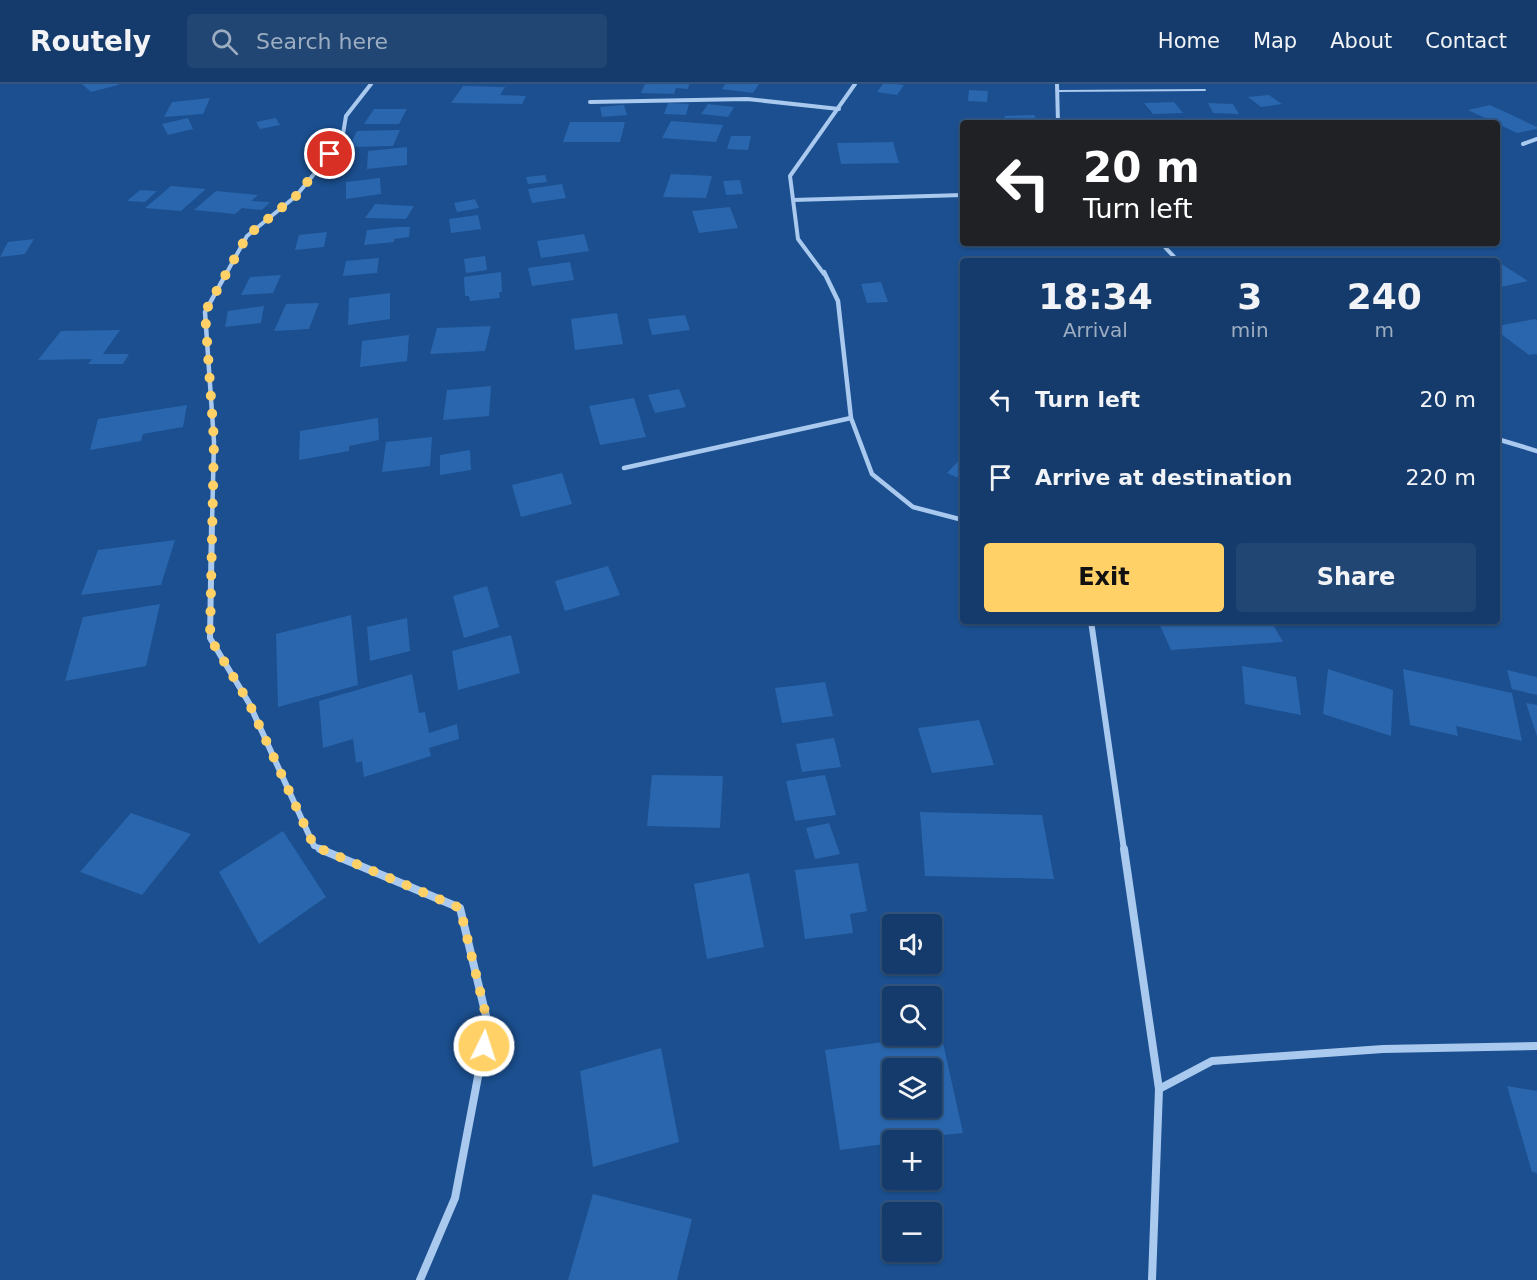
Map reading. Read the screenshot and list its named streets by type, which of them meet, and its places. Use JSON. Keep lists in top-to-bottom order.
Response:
{
  "page": {
    "header": "Routely",
    "search": "Search here",
    "nav": [
      "Home",
      "Map",
      "About",
      "Contact"
    ],
    "turn": ["20 m", "Turn left"],
    "eta": [
      "18:34",
      "Arrival",
      "3",
      "min",
      "240",
      "m"
    ],
    "list": [
      {
        "name": "Turn left",
        "value": "20 m"
      },
      {
        "name": "Arrive at destination",
        "value": "220 m"
      }
    ],
    "buttons": ["Exit", "Share"],
    "map_buttons": ["+", "−"]
  }
}
